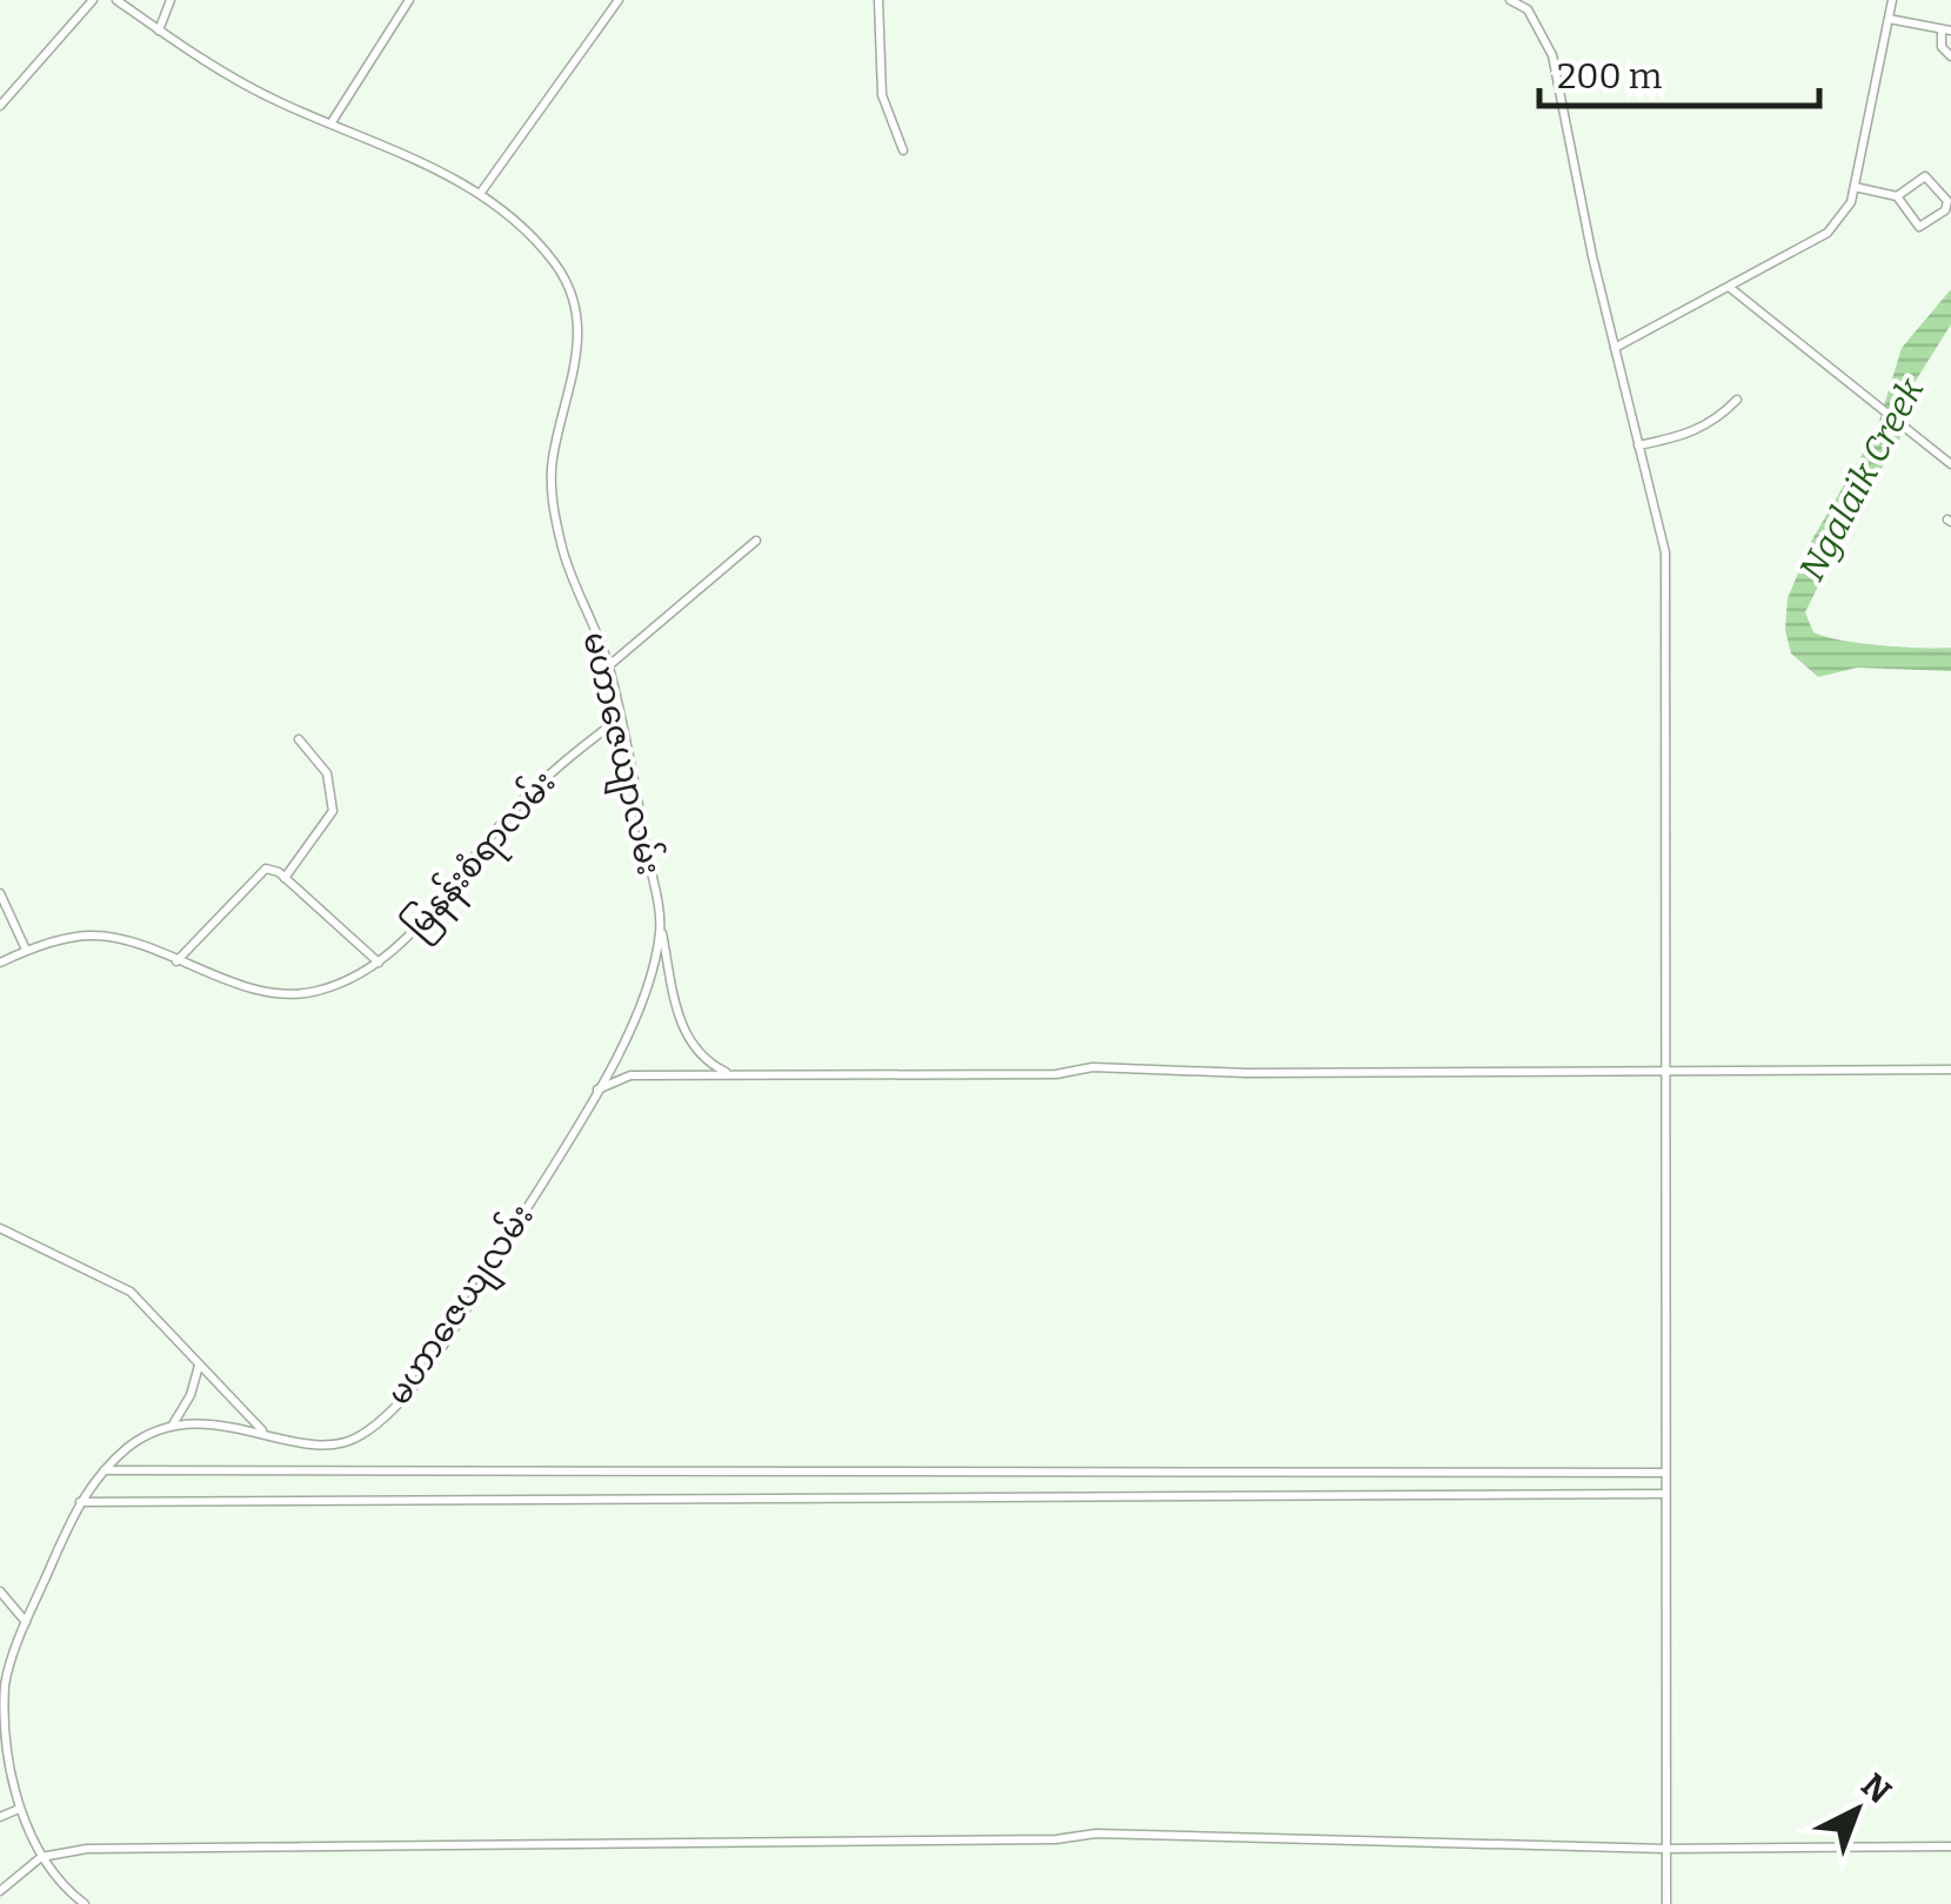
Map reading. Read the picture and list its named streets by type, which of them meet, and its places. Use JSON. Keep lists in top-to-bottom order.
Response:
{
  "streets": {
    "street": ["မဟာဇေယျာလမ်း", "မြနန်းစံရာလမ်း", "မဟာဇေယျလမ်း"]
  },
  "crossings": [
    ["မဟာဇေယျာလမ်း", "မြနန်းစံရာလမ်း"],
    ["မဟာဇေယျာလမ်း", "မဟာဇေယျလမ်း"]
  ],
  "water": ["Ngalaik Creek"],
  "scale_bar": "200 m",
  "north": "top right"
}
